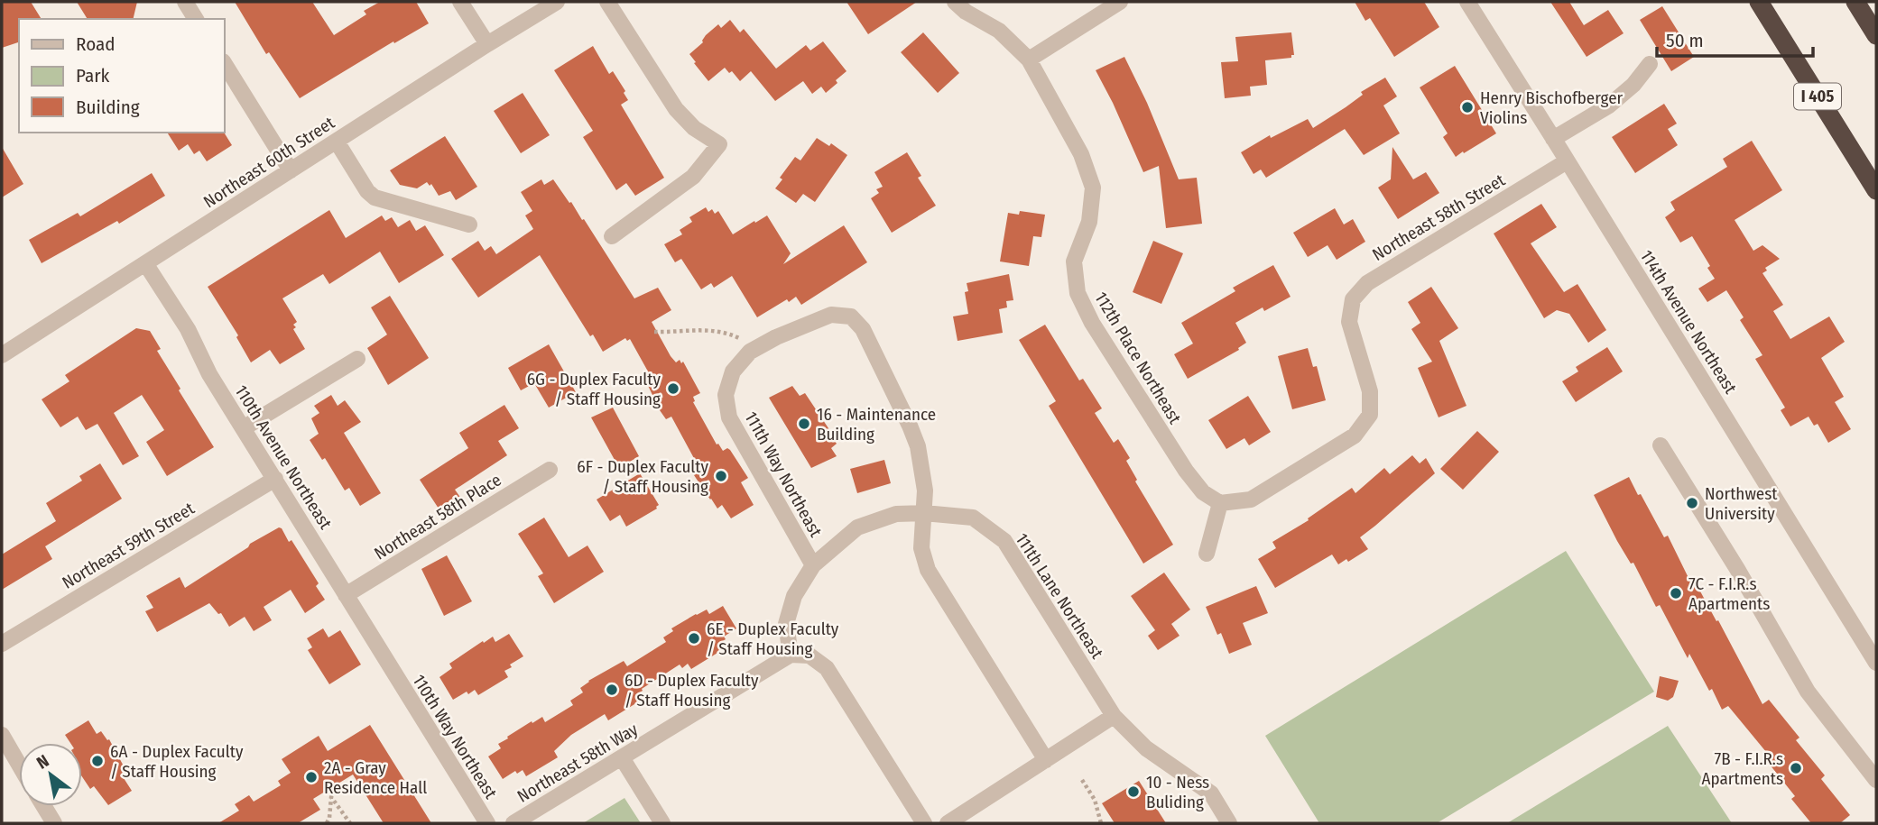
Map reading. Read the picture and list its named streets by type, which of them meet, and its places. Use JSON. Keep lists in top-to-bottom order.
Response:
{
  "streets": {
    "highway": ["I 405"],
    "street": [
      "Northeast 60th Street",
      "Northeast 58th Street",
      "114th Avenue Northeast",
      "112th Place Northeast",
      "110th Avenue Northeast",
      "111th Way Northeast",
      "Northeast 58th Place",
      "Northeast 59th Street",
      "111th Lane Northeast",
      "110th Way Northeast",
      "Northeast 58th Way"
    ]
  },
  "crossings": [
    ["Northeast 60th Street", "110th Avenue Northeast"],
    ["Northeast 58th Street", "114th Avenue Northeast"],
    ["Northeast 58th Street", "112th Place Northeast"],
    ["110th Avenue Northeast", "Northeast 58th Place"],
    ["110th Avenue Northeast", "Northeast 59th Street"],
    ["110th Avenue Northeast", "110th Way Northeast"],
    ["111th Way Northeast", "111th Lane Northeast"],
    ["111th Way Northeast", "Northeast 58th Way"]
  ],
  "places": [
    "Henry Bischofberger Violins",
    "6G - Duplex Faculty / Staff Housing",
    "16 - Maintenance Building",
    "6F - Duplex Faculty / Staff Housing",
    "Northwest University",
    "7C - F.I.R.s Apartments",
    "6E - Duplex Faculty / Staff Housing",
    "6D - Duplex Faculty / Staff Housing",
    "6A - Duplex Faculty / Staff Housing",
    "7B - F.I.R.s Apartments",
    "2A - Gray Residence Hall",
    "10 - Ness Buliding"
  ],
  "legend": ["Road", "Park", "Building"],
  "scale_bar": "50 m",
  "north": "top left"
}
